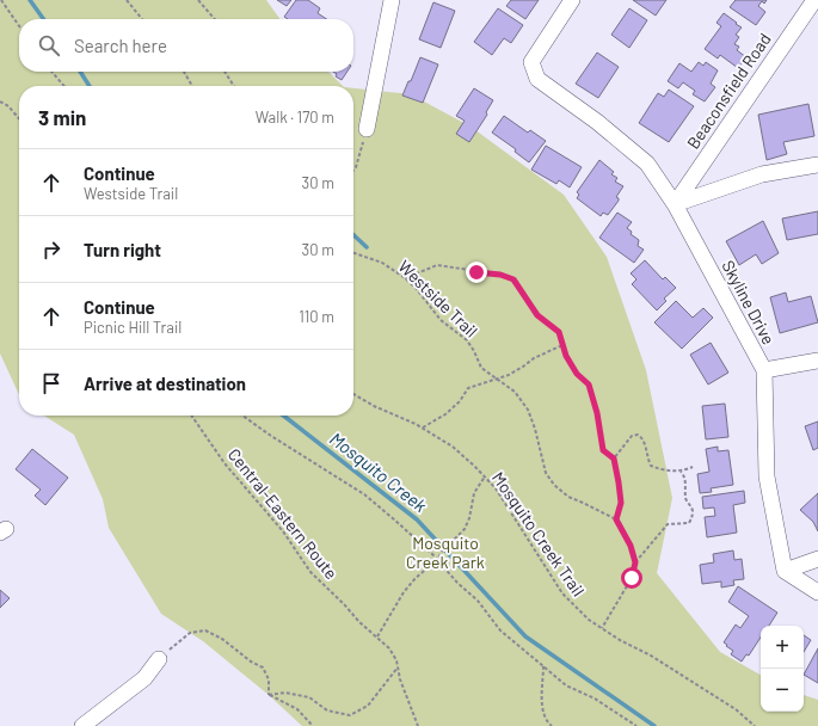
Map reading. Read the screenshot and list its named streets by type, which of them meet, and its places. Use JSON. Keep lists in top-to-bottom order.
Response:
{
  "streets": {
    "street": ["Beaconsfield Road", "Skyline Drive"],
    "path": ["Westside Trail", "Central-Eastern Route", "Mosquito Creek Trail"]
  },
  "crossings": [
    ["Beaconsfield Road", "Skyline Drive"]
  ],
  "water": ["Mosquito Creek"],
  "parks": ["Mosquito Creek Park"],
  "page": {
    "search": "Search here",
    "heading": ["3 min", "Walk · 170 m"],
    "list": [
      ["Continue", "Westside Trail", "30 m"],
      ["Turn right", "30 m"],
      ["Continue", "Picnic Hill Trail", "110 m"],
      "Arrive at destination"
    ],
    "map_buttons": ["+", "−"]
  }
}
